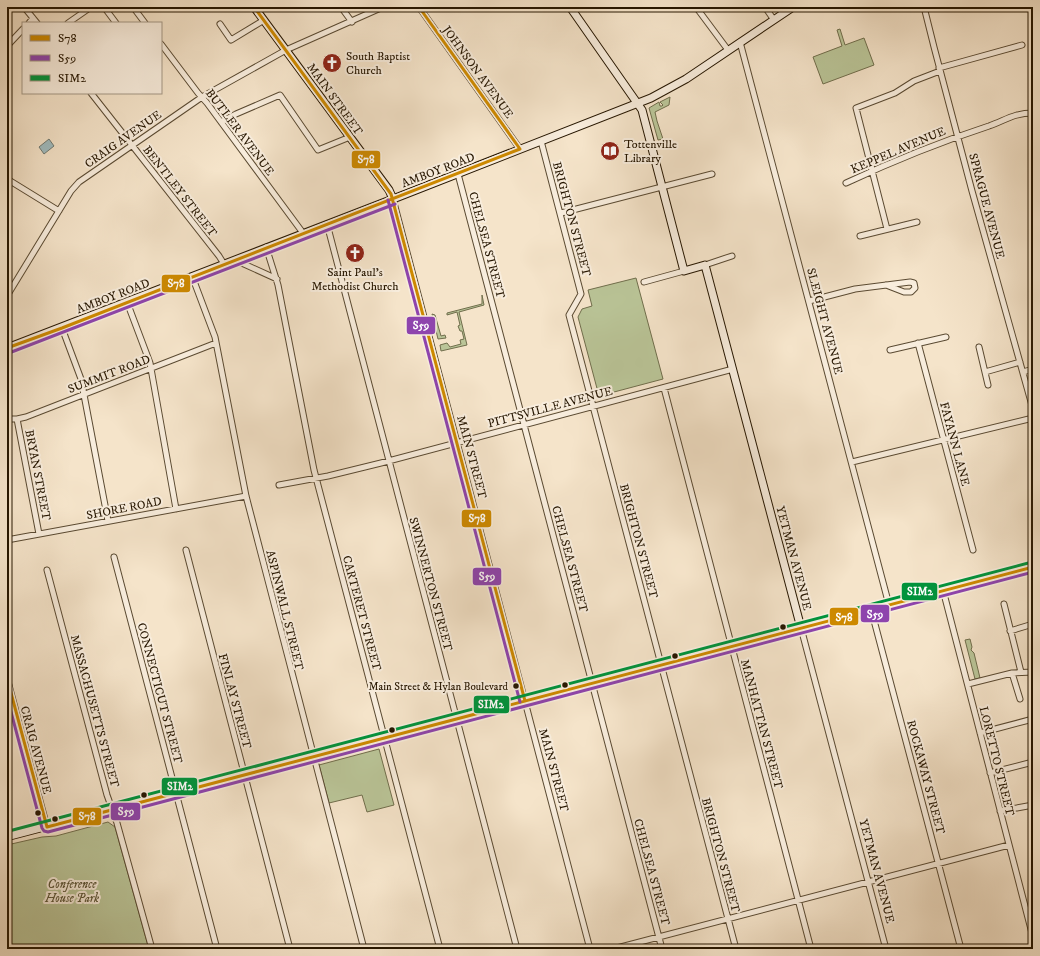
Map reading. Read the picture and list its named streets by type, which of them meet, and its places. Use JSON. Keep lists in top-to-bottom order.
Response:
{
  "streets": {
    "street": [
      "JOHNSON AVENUE",
      "MAIN STREET",
      "BUTLER AVENUE",
      "CRAIG AVENUE",
      "KEPPEL AVENUE",
      "AMBOY ROAD",
      "BENTLEY STREET",
      "SPRAGUE AVENUE",
      "BRIGHTON STREET",
      "CHELSEA STREET",
      "SLEIGHT AVENUE",
      "SUMMIT ROAD",
      "PITTSVILLE AVENUE",
      "FAYANN LANE",
      "BRYAN STREET",
      "SHORE ROAD",
      "YETMAN AVENUE",
      "SWINNERTON STREET",
      "ASPINWALL STREET",
      "CARTERET STREET",
      "CONNECTICUT STREET",
      "FINLAY STREET",
      "MASSACHUSETTS STREET",
      "MANHATTAN STREET",
      "LORETTO STREET",
      "ROCKAWAY STREET"
    ]
  },
  "crossings": [
    ["JOHNSON AVENUE", "AMBOY ROAD"],
    ["MAIN STREET", "CRAIG AVENUE"],
    ["MAIN STREET", "AMBOY ROAD"],
    ["MAIN STREET", "PITTSVILLE AVENUE"],
    ["BUTLER AVENUE", "CRAIG AVENUE"],
    ["BUTLER AVENUE", "AMBOY ROAD"],
    ["CRAIG AVENUE", "BENTLEY STREET"],
    ["KEPPEL AVENUE", "SPRAGUE AVENUE"],
    ["AMBOY ROAD", "BENTLEY STREET"],
    ["AMBOY ROAD", "BRIGHTON STREET"],
    ["AMBOY ROAD", "CHELSEA STREET"],
    ["AMBOY ROAD", "SLEIGHT AVENUE"],
    ["AMBOY ROAD", "SWINNERTON STREET"],
    ["AMBOY ROAD", "ASPINWALL STREET"],
    ["AMBOY ROAD", "CARTERET STREET"],
    ["BRIGHTON STREET", "PITTSVILLE AVENUE"],
    ["CHELSEA STREET", "PITTSVILLE AVENUE"],
    ["SUMMIT ROAD", "BRYAN STREET"],
    ["SUMMIT ROAD", "ASPINWALL STREET"],
    ["PITTSVILLE AVENUE", "YETMAN AVENUE"],
    ["PITTSVILLE AVENUE", "SWINNERTON STREET"],
    ["PITTSVILLE AVENUE", "CARTERET STREET"],
    ["PITTSVILLE AVENUE", "MANHATTAN STREET"],
    ["BRYAN STREET", "SHORE ROAD"],
    ["SHORE ROAD", "ASPINWALL STREET"]
  ],
  "parks": ["Conference House Park"],
  "places": {
    "church": ["South Baptist Church", "Saint Paul's Methodist Church"],
    "library": ["Tottenville Library"],
    "other": ["Main Street & Hylan Boulevard"]
  },
  "lines": ["transit line S78", "transit line S59", "transit line SIM2"],
  "legend": ["S78", "S59", "SIM2"]
}
